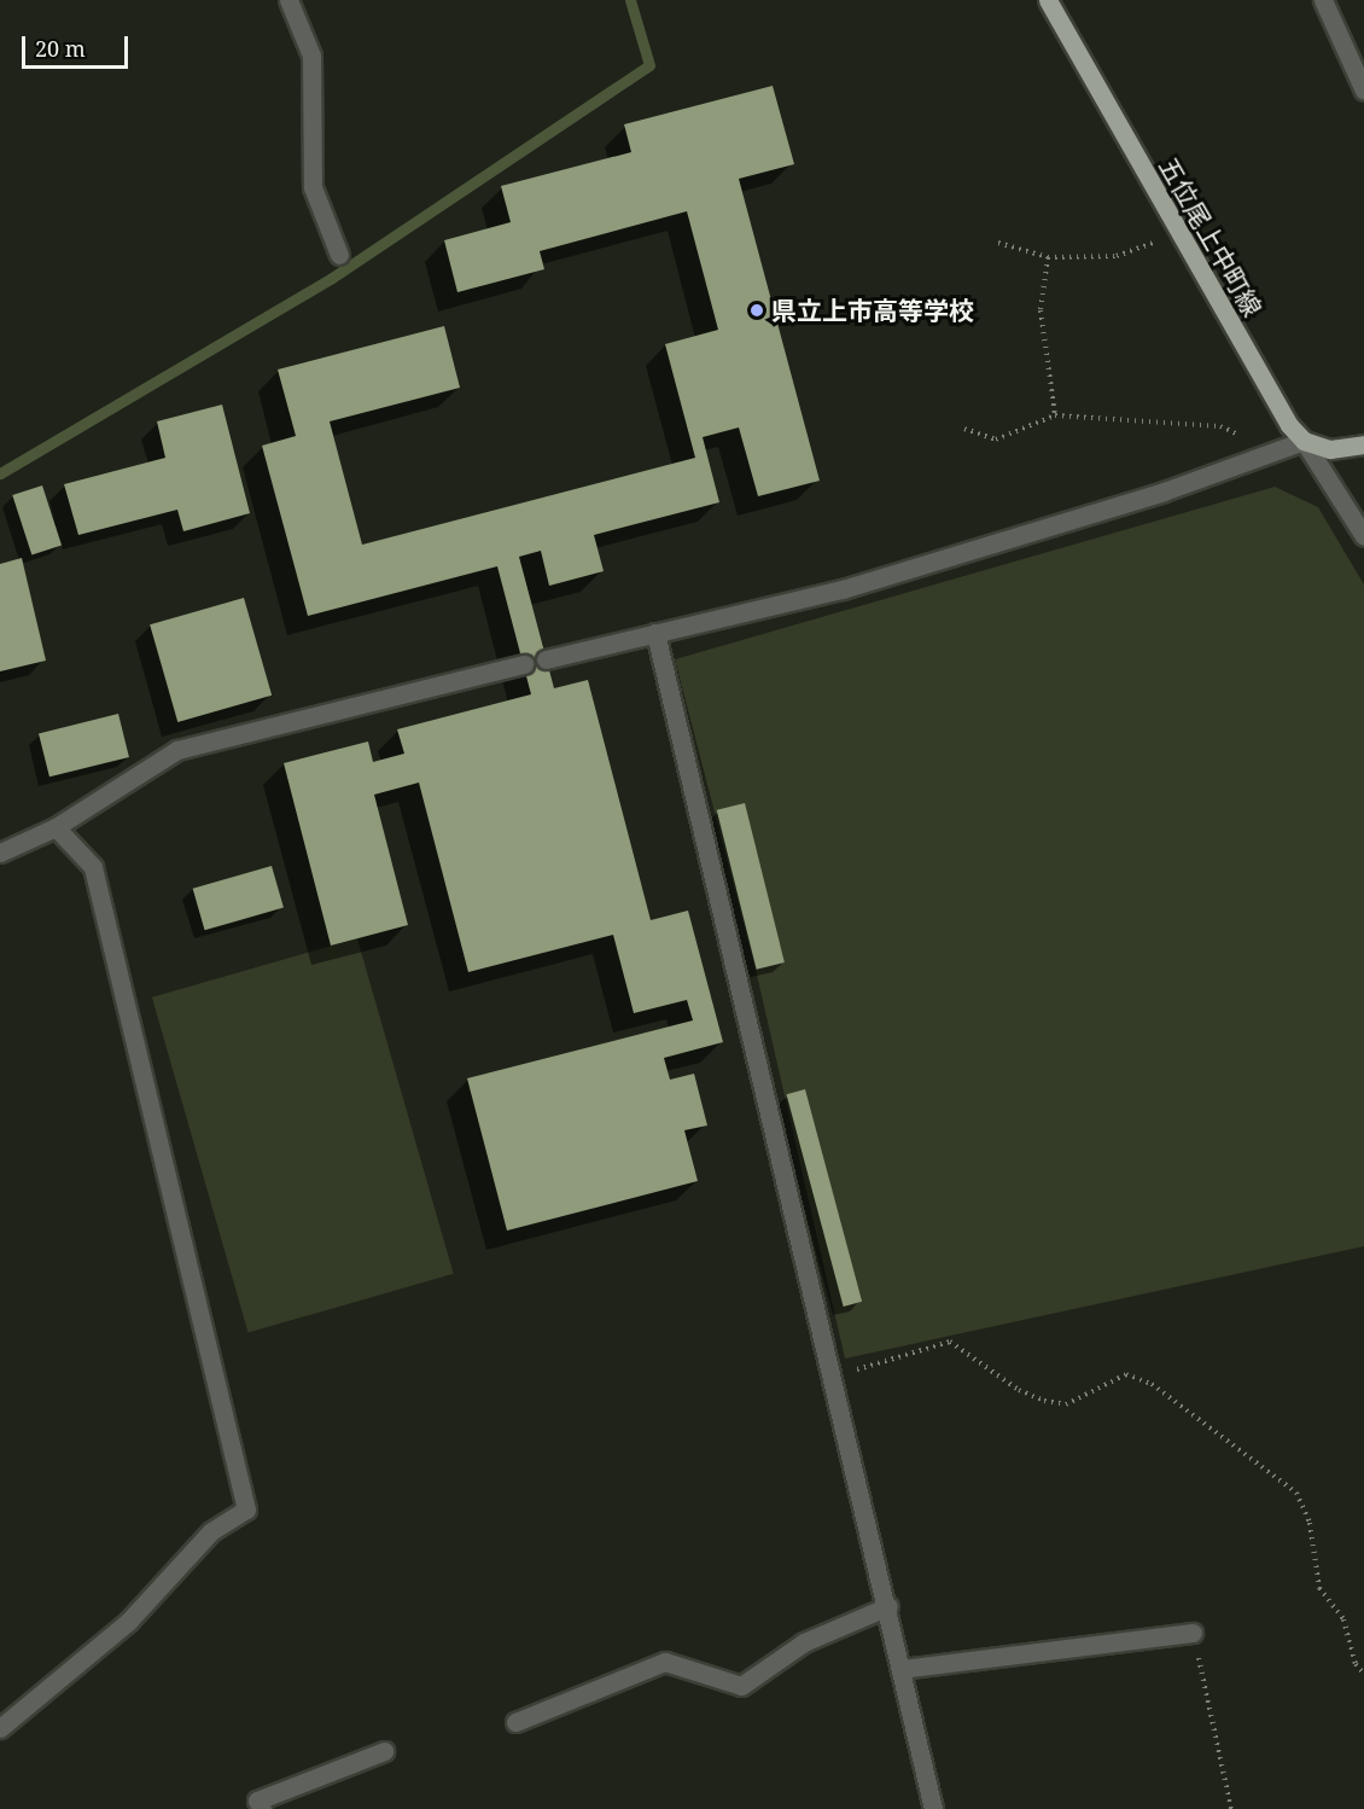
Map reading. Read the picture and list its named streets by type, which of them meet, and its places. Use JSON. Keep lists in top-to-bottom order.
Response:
{
  "streets": {
    "main road": ["五位尾上中町線"]
  },
  "places": ["県立上市高等学校"],
  "scale_bar": "20 m"
}
